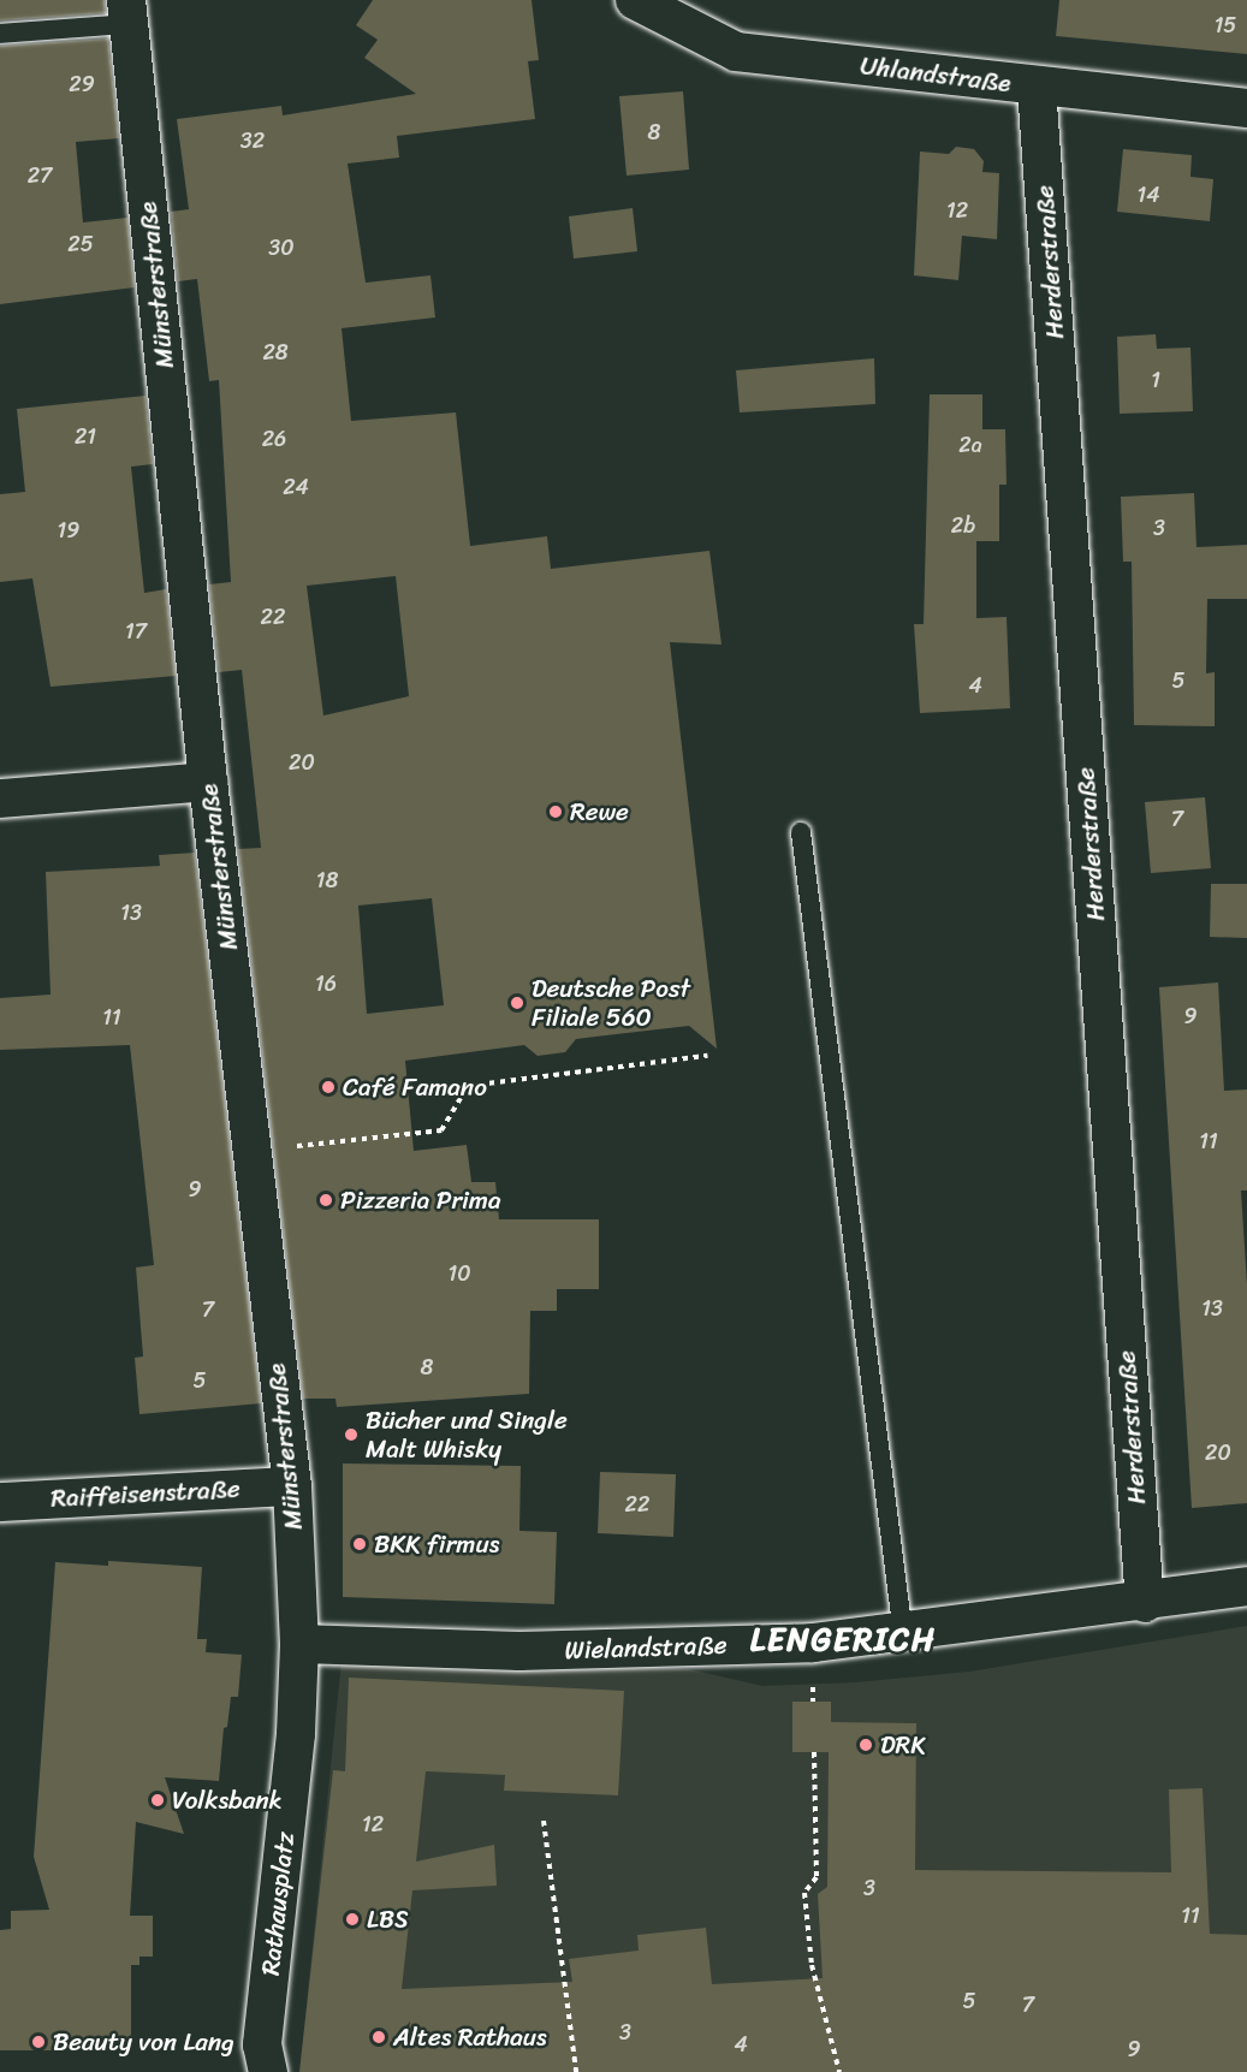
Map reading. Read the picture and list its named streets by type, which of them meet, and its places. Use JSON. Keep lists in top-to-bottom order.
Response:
{
  "streets": {
    "street": [
      "Uhlandstraße",
      "Herderstraße",
      "Münsterstraße",
      "Raiffeisenstraße",
      "Wielandstraße",
      "Rathausplatz"
    ]
  },
  "crossings": [
    ["Uhlandstraße", "Herderstraße"],
    ["Herderstraße", "Wielandstraße"],
    ["Münsterstraße", "Raiffeisenstraße"],
    ["Münsterstraße", "Wielandstraße"],
    ["Münsterstraße", "Rathausplatz"]
  ],
  "districts": ["LENGERICH"],
  "places": [
    "Rewe",
    "Deutsche Post Filiale 560",
    "Café Famano",
    "Pizzeria Prima",
    "Bücher und Single Malt Whisky",
    "BKK firmus",
    "DRK",
    "Volksbank",
    "LBS",
    "Altes Rathaus",
    "Beauty von Lang"
  ],
  "house_numbers": [
    "15",
    "29",
    "8",
    "32",
    "27",
    "14",
    "12",
    "25",
    "30",
    "28",
    "1",
    "21",
    "26",
    "2a",
    "24",
    "2b",
    "3",
    "19",
    "22",
    "17",
    "5",
    "4",
    "20",
    "7",
    "18",
    "13",
    "16",
    "9",
    "11",
    "11",
    "9",
    "10",
    "13",
    "7",
    "8",
    "5",
    "20",
    "22",
    "12",
    "3",
    "11",
    "5",
    "7",
    "3",
    "4",
    "9"
  ]
}
